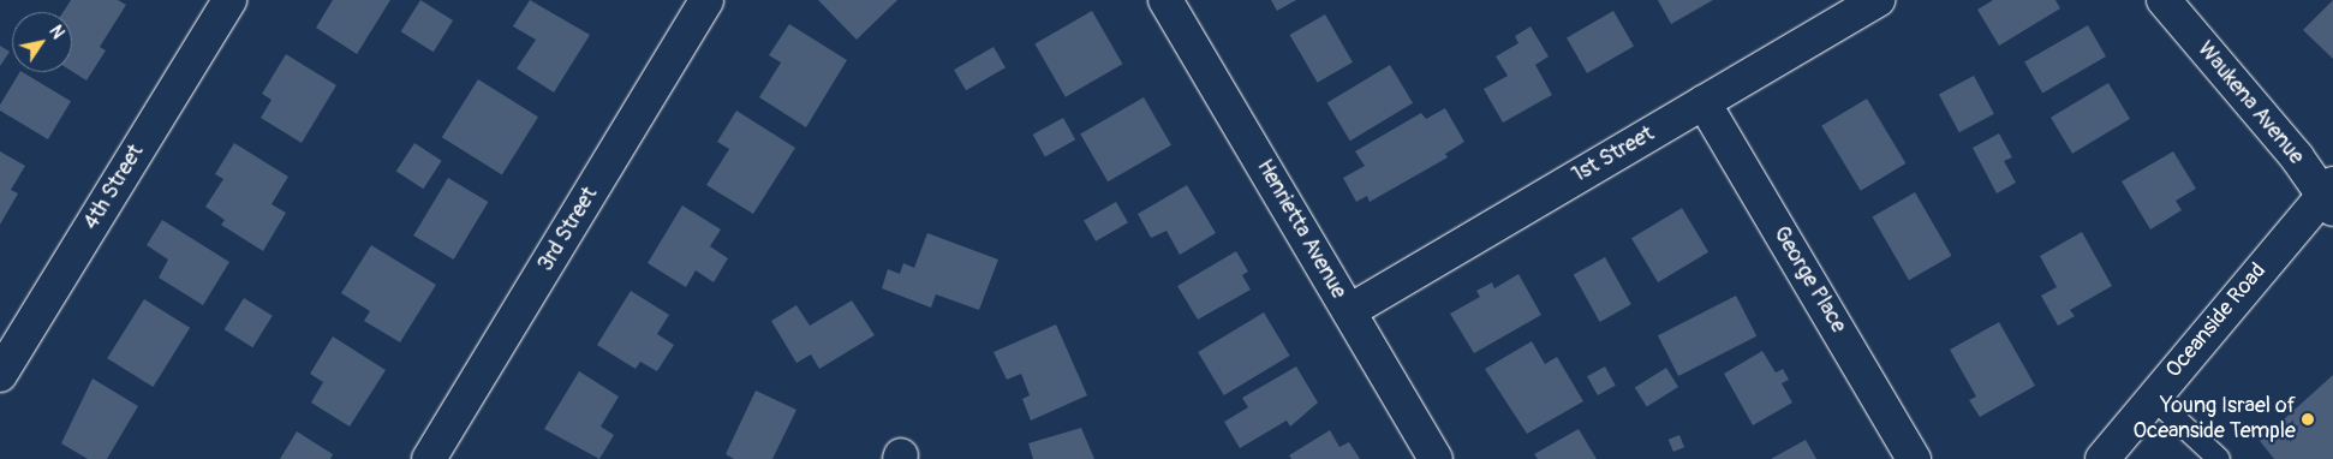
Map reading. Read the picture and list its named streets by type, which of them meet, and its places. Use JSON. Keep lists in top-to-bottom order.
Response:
{
  "streets": {
    "street": [
      "Waukena Avenue",
      "1st Street",
      "4th Street",
      "3rd Street",
      "Henrietta Avenue",
      "George Place",
      "Oceanside Road"
    ]
  },
  "crossings": [
    ["Waukena Avenue", "Oceanside Road"],
    ["1st Street", "Henrietta Avenue"],
    ["1st Street", "George Place"]
  ],
  "places": ["Young Israel of Oceanside Temple"],
  "north": "top right"
}
